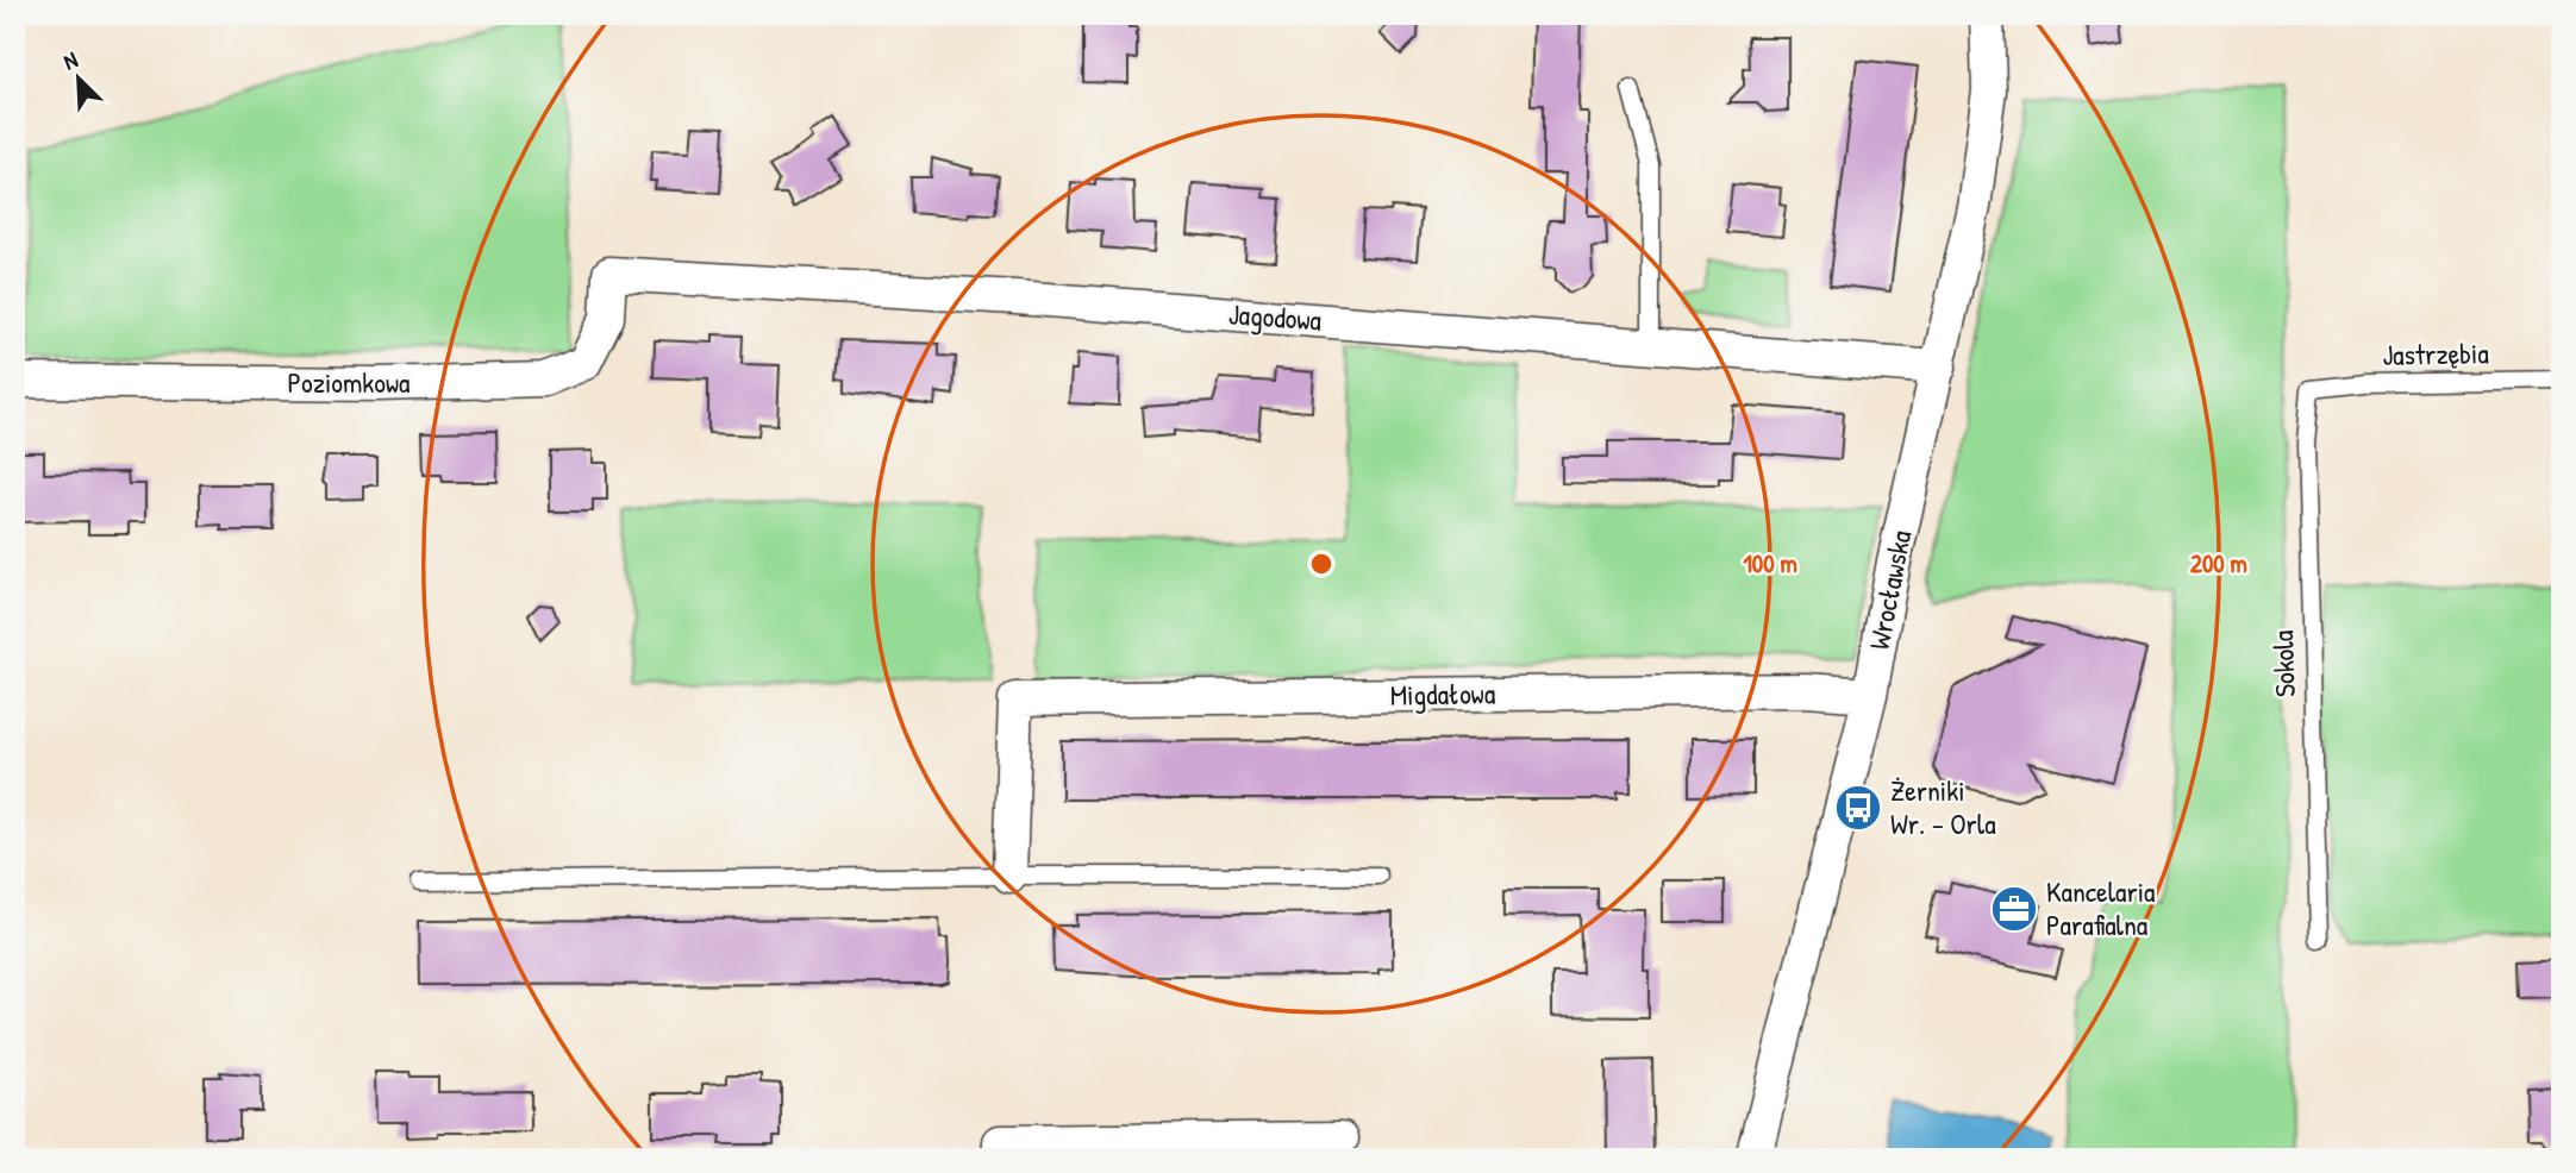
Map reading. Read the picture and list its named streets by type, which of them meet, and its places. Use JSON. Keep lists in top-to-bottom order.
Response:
{
  "streets": {
    "street": [
      "Jagodowa",
      "Poziomkowa",
      "Wrocławska",
      "Migdałowa"
    ],
    "lane": ["Jastrzębia", "Sokola"]
  },
  "crossings": [
    ["Jagodowa", "Poziomkowa"],
    ["Jagodowa", "Wrocławska"],
    ["Jastrzębia", "Sokola"],
    ["Wrocławska", "Migdałowa"]
  ],
  "places": {
    "bus stop": ["Żerniki Wr. – Orla"],
    "office": ["Kancelaria Parafialna"]
  },
  "north": "top left",
  "rings": ["100 m", "200 m"]
}
